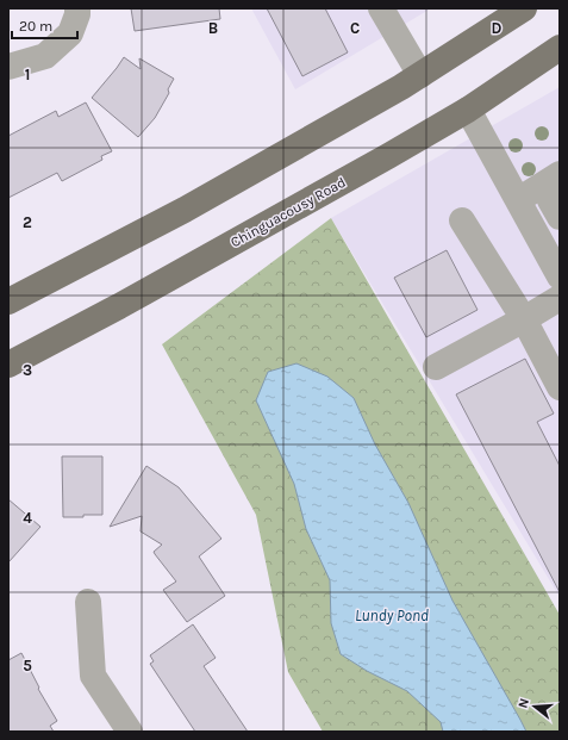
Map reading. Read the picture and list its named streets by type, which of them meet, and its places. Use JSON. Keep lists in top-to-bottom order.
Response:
{
  "streets": {
    "main road": ["Chinguacousy Road"]
  },
  "water": ["Lundy Pond"],
  "scale_bar": "20 m",
  "north": "left",
  "grid": {
    "columns": ["B", "C", "D"],
    "rows": [
      "1",
      "2",
      "3",
      "4",
      "5"
    ]
  }
}
